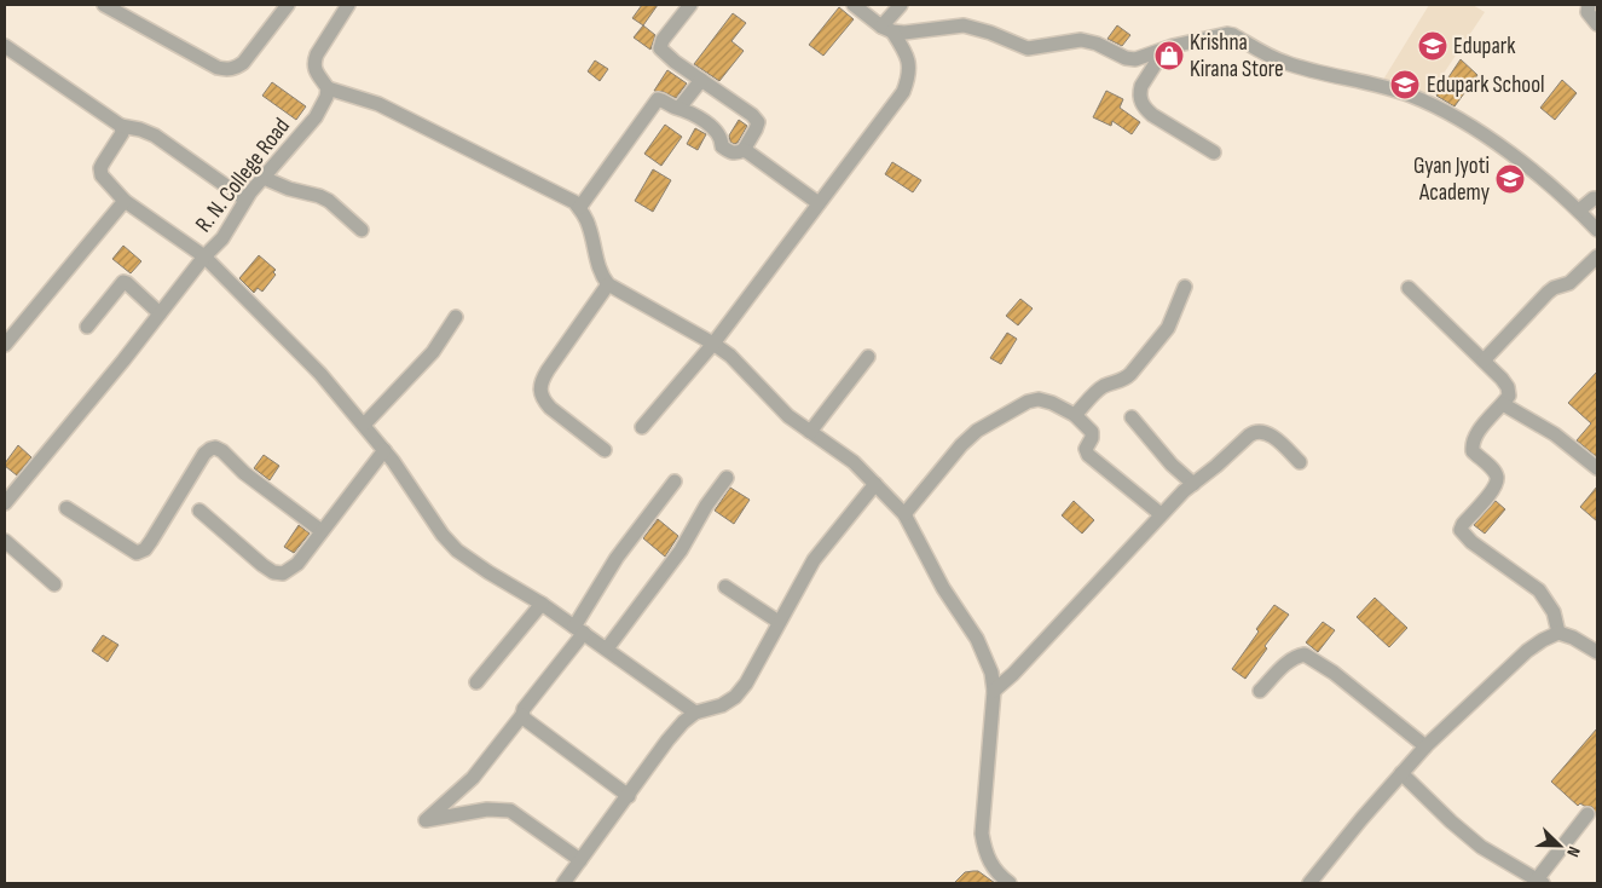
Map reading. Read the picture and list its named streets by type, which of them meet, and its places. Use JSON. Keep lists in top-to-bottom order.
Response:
{
  "streets": {
    "street": ["R. N. College Road"]
  },
  "places": {
    "school or university": ["Edupark", "Edupark School", "Gyan Jyoti Academy"],
    "shop": ["Krishna Kirana Store"]
  },
  "north": "bottom right"
}
